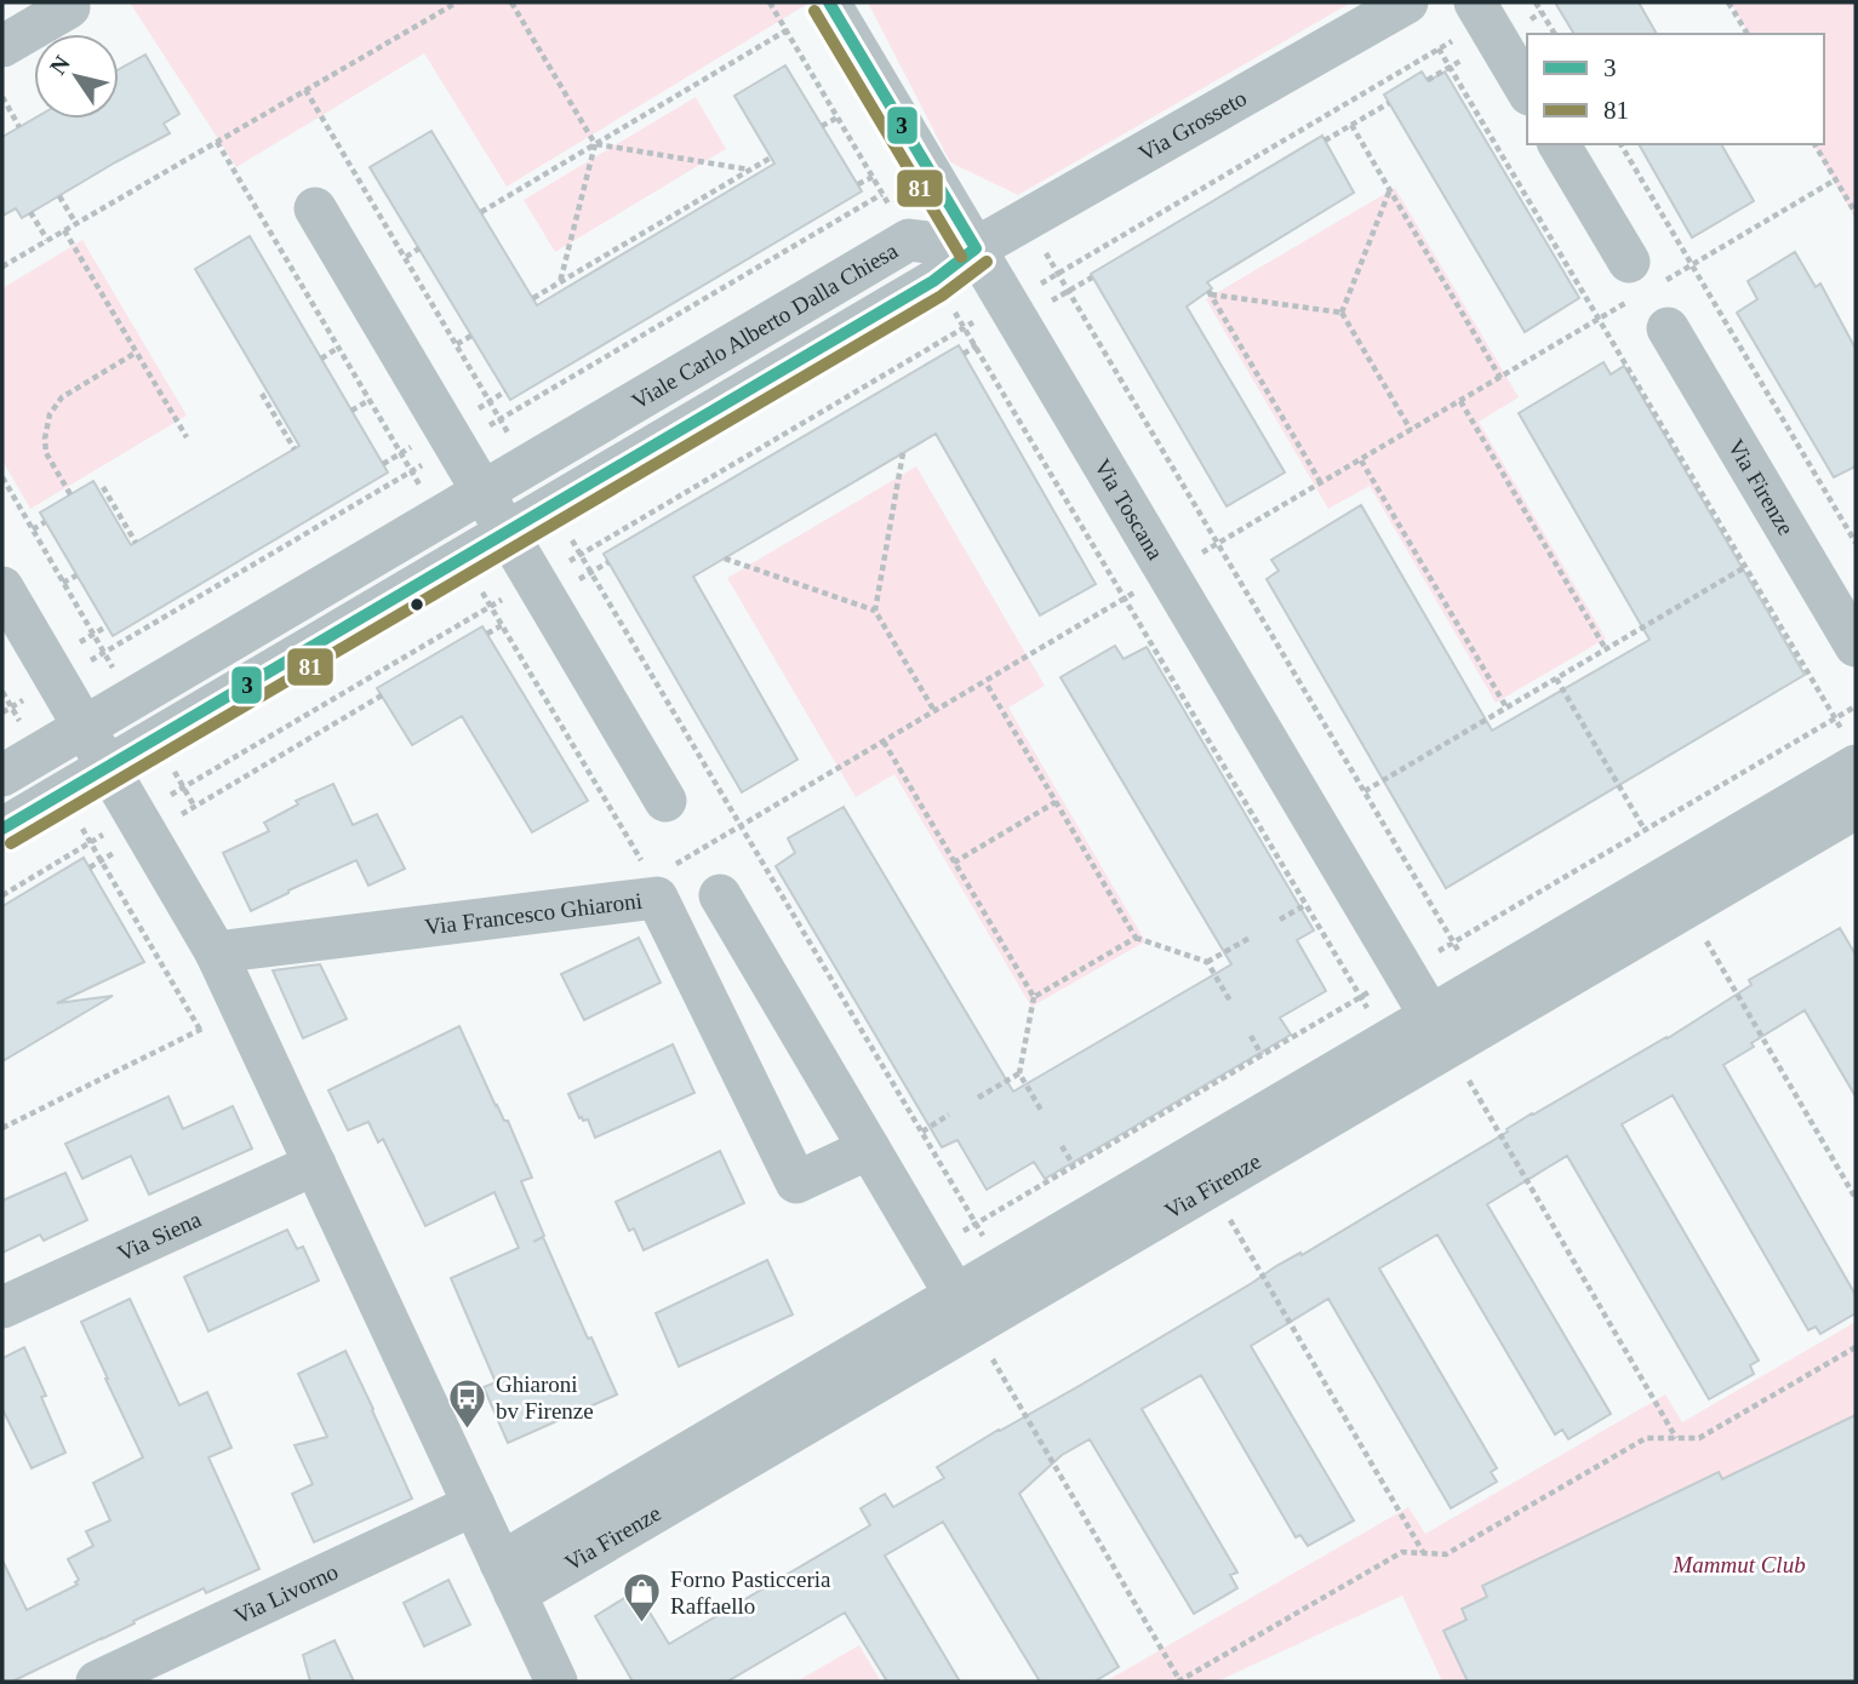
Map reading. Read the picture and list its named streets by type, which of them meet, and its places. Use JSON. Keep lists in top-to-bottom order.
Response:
{
  "streets": {
    "street": [
      "Via Grosseto",
      "Viale Carlo Alberto Dalla Chiesa",
      "Via Firenze",
      "Via Toscana",
      "Via Francesco Ghiaroni",
      "Via Siena",
      "Via Livorno"
    ]
  },
  "crossings": [
    ["Via Grosseto", "Viale Carlo Alberto Dalla Chiesa"],
    ["Via Grosseto", "Via Toscana"],
    ["Viale Carlo Alberto Dalla Chiesa", "Via Toscana"],
    ["Via Firenze", "Via Toscana"]
  ],
  "parks": ["Mammut Club"],
  "places": {
    "bus stop": ["Ghiaroni bv Firenze"],
    "shop": ["Forno Pasticceria Raffaello"]
  },
  "lines": ["transit line 3", "transit line 81"],
  "legend": ["3", "81"],
  "north": "top left"
}
